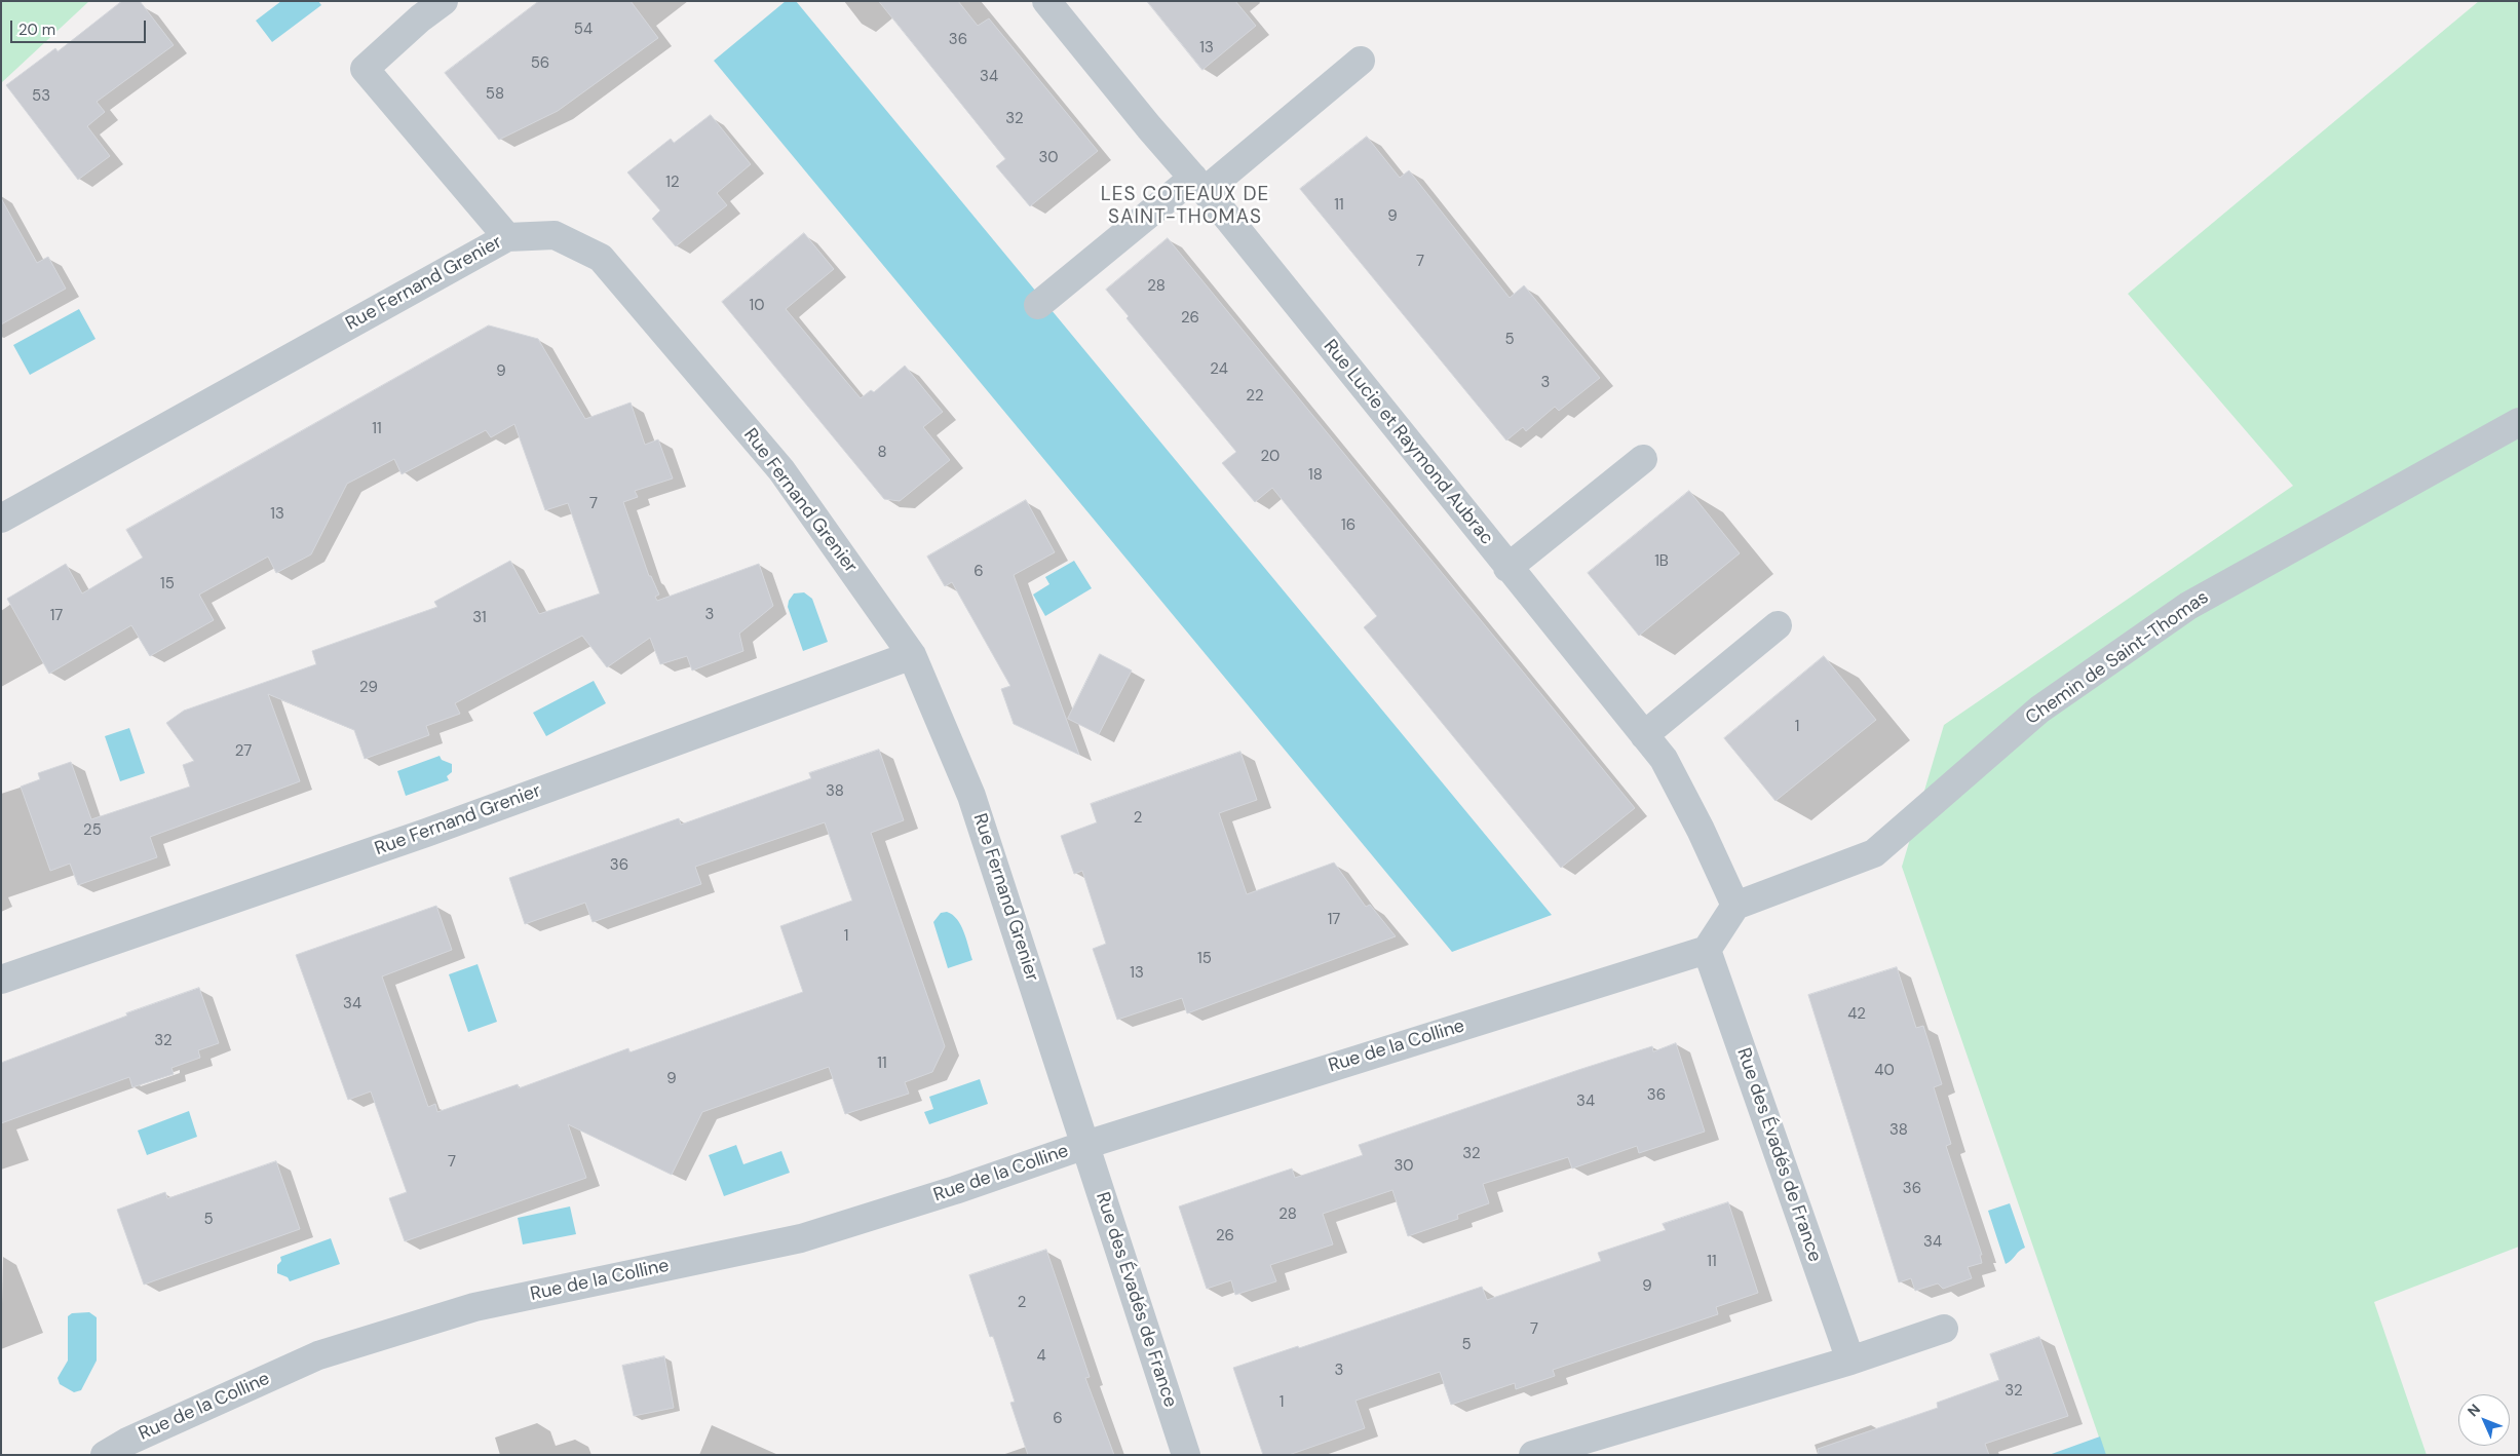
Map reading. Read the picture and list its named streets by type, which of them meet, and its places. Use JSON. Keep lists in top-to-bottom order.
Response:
{
  "streets": {
    "street": [
      "Rue Fernand Grenier",
      "Rue Lucie et Raymond Aubrac",
      "Chemin de Saint-Thomas",
      "Rue de la Colline",
      "Rue des Évadés de France"
    ]
  },
  "crossings": [
    ["Rue Fernand Grenier", "Rue de la Colline"],
    ["Rue Fernand Grenier", "Rue des Évadés de France"],
    ["Rue Lucie et Raymond Aubrac", "Chemin de Saint-Thomas"],
    ["Rue de la Colline", "Rue des Évadés de France"]
  ],
  "districts": ["LES COTEAUX DE SAINT-THOMAS"],
  "house_numbers": [
    "54",
    "36",
    "13",
    "56",
    "34",
    "58",
    "53",
    "32",
    "30",
    "12",
    "11",
    "9",
    "7",
    "28",
    "10",
    "26",
    "5",
    "24",
    "9",
    "3",
    "22",
    "11",
    "8",
    "20",
    "18",
    "7",
    "13",
    "16",
    "1B",
    "6",
    "15",
    "3",
    "17",
    "31",
    "29",
    "1",
    "27",
    "38",
    "2",
    "25",
    "36",
    "17",
    "1",
    "15",
    "13",
    "34",
    "42",
    "32",
    "11",
    "40",
    "9",
    "36",
    "34",
    "38",
    "32",
    "7",
    "30",
    "36",
    "28",
    "5",
    "26",
    "34",
    "11",
    "9",
    "2",
    "7",
    "5",
    "4",
    "3",
    "32",
    "1",
    "6"
  ],
  "scale_bar": "20 m",
  "north": "top left"
}
